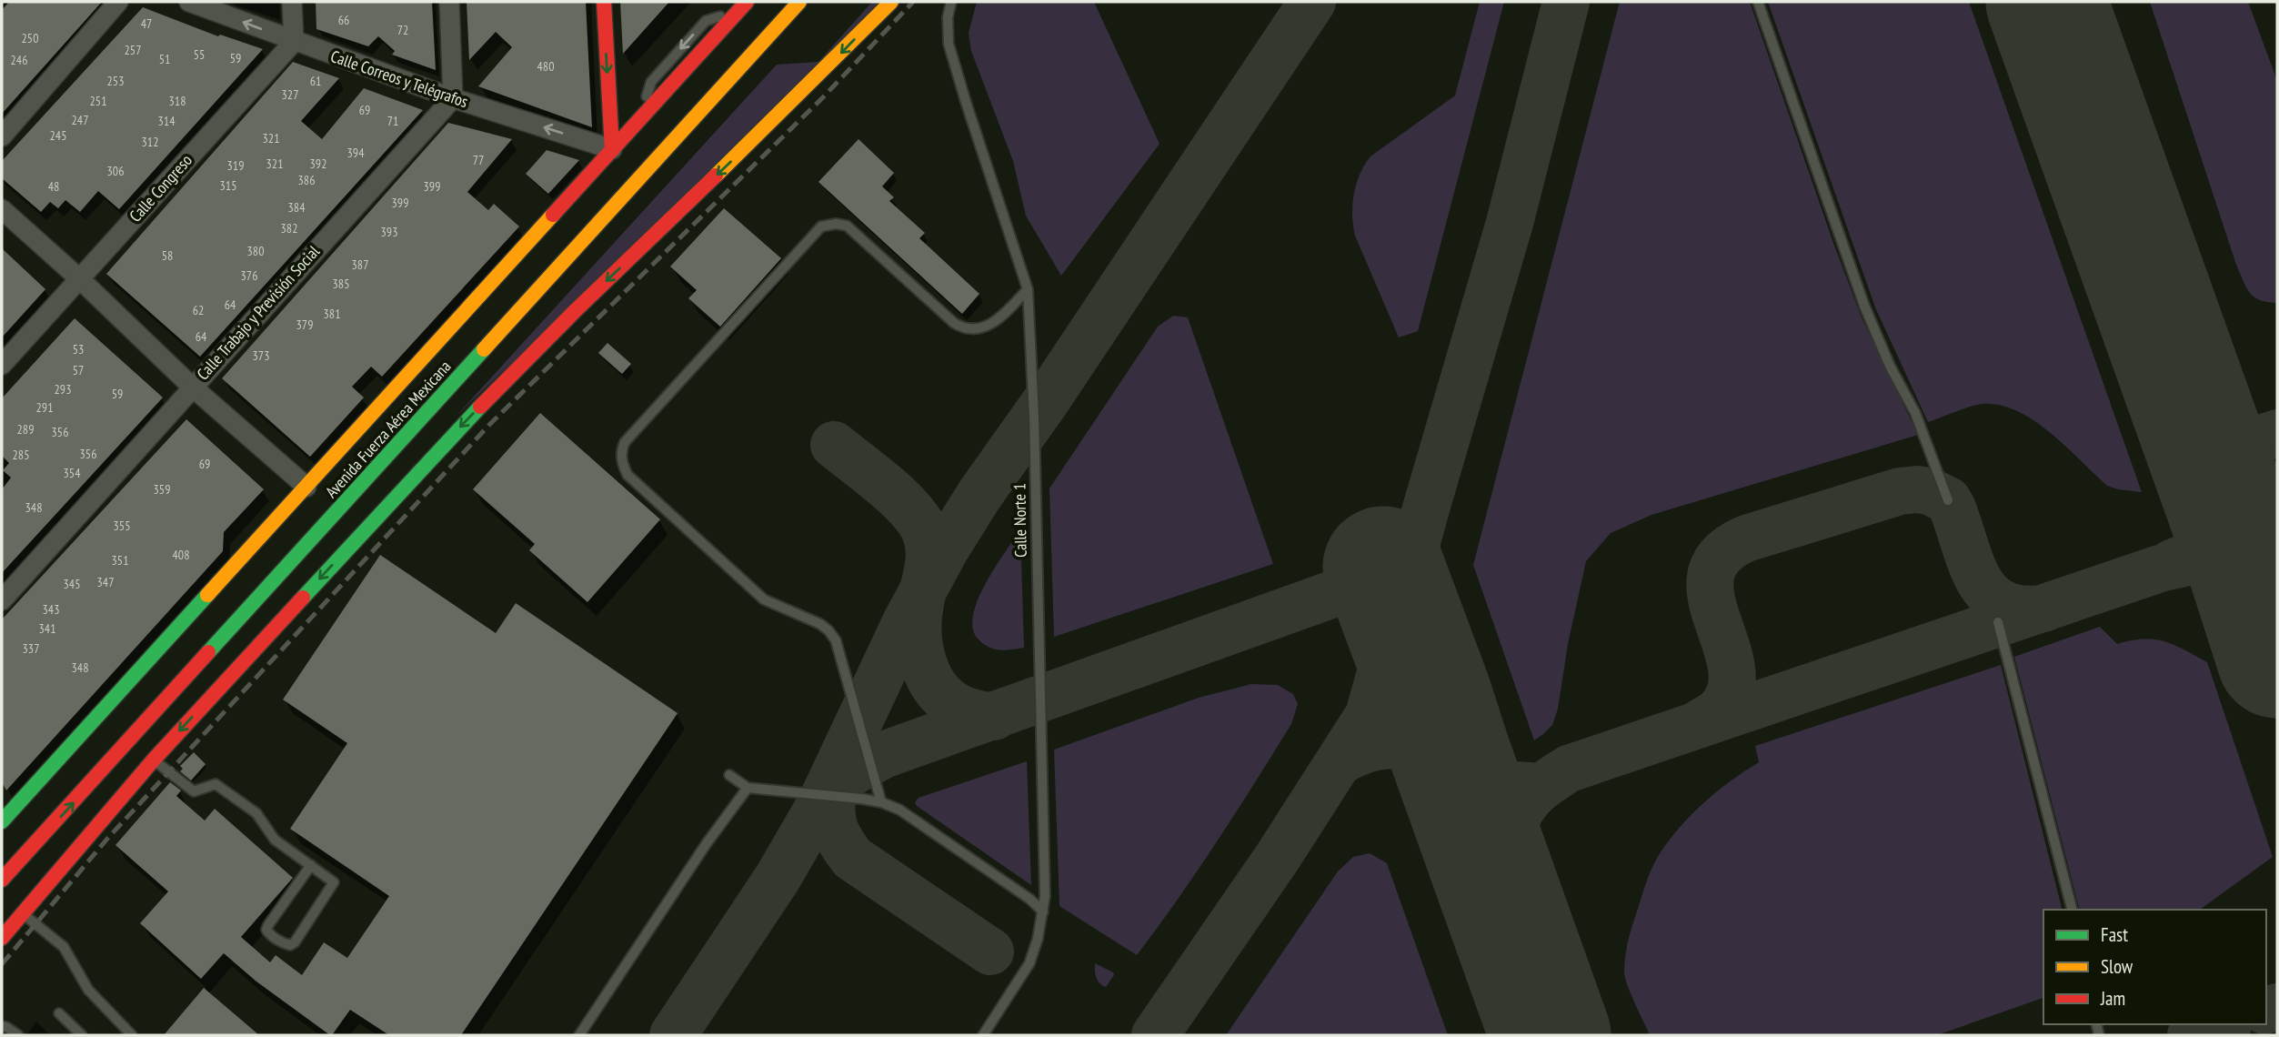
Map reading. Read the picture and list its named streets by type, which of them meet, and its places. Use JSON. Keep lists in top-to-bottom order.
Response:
{
  "streets": {
    "main road": ["Avenida Fuerza Aérea Mexicana"],
    "street": ["Calle Correos y Telégrafos", "Calle Congreso", "Calle Trabajo y Previsión Social"],
    "lane": ["Calle Norte 1"]
  },
  "crossings": [
    ["Calle Correos y Telégrafos", "Calle Congreso"],
    ["Calle Correos y Telégrafos", "Calle Trabajo y Previsión Social"],
    ["Calle Correos y Telégrafos", "Avenida Fuerza Aérea Mexicana"]
  ],
  "one_way": ["Calle Correos y Telégrafos"],
  "house_numbers": [
    "66",
    "47",
    "72",
    "250",
    "257",
    "55",
    "59",
    "51",
    "246",
    "480",
    "253",
    "61",
    "327",
    "251",
    "318",
    "69",
    "247",
    "314",
    "71",
    "245",
    "321",
    "312",
    "394",
    "77",
    "321",
    "392",
    "319",
    "306",
    "386",
    "315",
    "48",
    "399",
    "399",
    "384",
    "382",
    "393",
    "380",
    "58",
    "387",
    "376",
    "385",
    "64",
    "62",
    "381",
    "379",
    "64",
    "53",
    "373",
    "57",
    "293",
    "59",
    "291",
    "289",
    "356",
    "356",
    "285",
    "69",
    "354",
    "359",
    "348",
    "355",
    "408",
    "351",
    "347",
    "345",
    "343",
    "341",
    "337",
    "348"
  ],
  "legend": ["Fast", "Slow", "Jam"]
}
